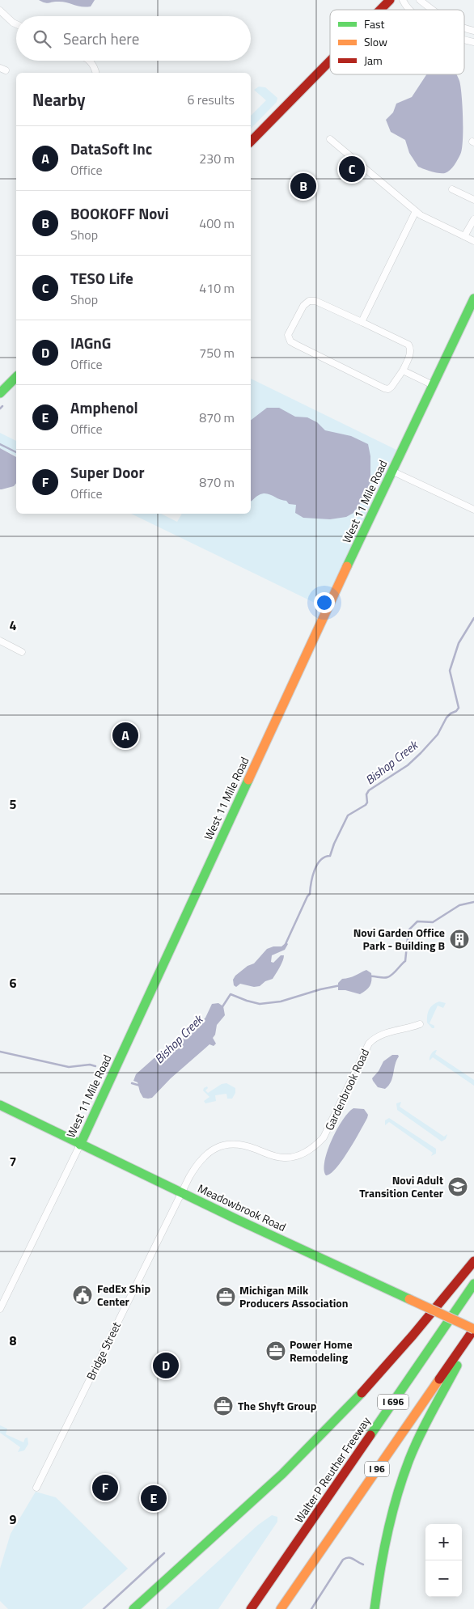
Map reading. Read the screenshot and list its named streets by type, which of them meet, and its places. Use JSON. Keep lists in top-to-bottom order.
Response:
{
  "streets": {
    "main road": [
      "West 11 Mile Road",
      "Meadowbrook Road",
      "I 696",
      "I 96",
      "Walter P Reuther Freeway"
    ],
    "street": ["Gardenbrook Road", "Bridge Street"]
  },
  "crossings": [
    ["West 11 Mile Road", "Meadowbrook Road"],
    ["Gardenbrook Road", "Meadowbrook Road"],
    ["Gardenbrook Road", "Bridge Street"],
    ["Meadowbrook Road", "Bridge Street"],
    ["Meadowbrook Road", "I 96"]
  ],
  "water": ["Bishop Creek"],
  "places": {
    "building": ["Novi Garden Office Park - Building B"],
    "school or university": ["Novi Adult Transition Center"],
    "public building": ["FedEx Ship Center"],
    "office": ["Michigan Milk Producers Association", "Power Home Remodeling", "The Shyft Group"]
  },
  "legend": ["Fast", "Slow", "Jam"],
  "page": {
    "search": "Search here",
    "heading": ["Nearby", "6 results"],
    "list": [
      {
        "mark": "A",
        "name": "DataSoft Inc",
        "note": "Office",
        "value": "230 m"
      },
      {
        "mark": "B",
        "name": "BOOKOFF Novi",
        "note": "Shop",
        "value": "400 m"
      },
      {
        "mark": "C",
        "name": "TESO Life",
        "note": "Shop",
        "value": "410 m"
      },
      {
        "mark": "D",
        "name": "IAGnG",
        "note": "Office",
        "value": "750 m"
      },
      {
        "mark": "E",
        "name": "Amphenol",
        "note": "Office",
        "value": "870 m"
      },
      {
        "mark": "F",
        "name": "Super Door",
        "note": "Office",
        "value": "870 m"
      }
    ],
    "pins": [
      "C",
      "B",
      "A",
      "D",
      "F",
      "E"
    ],
    "map_buttons": ["+", "−"]
  },
  "grid": {
    "rows": [
      "4",
      "5",
      "6",
      "7",
      "8",
      "9"
    ]
  }
}
